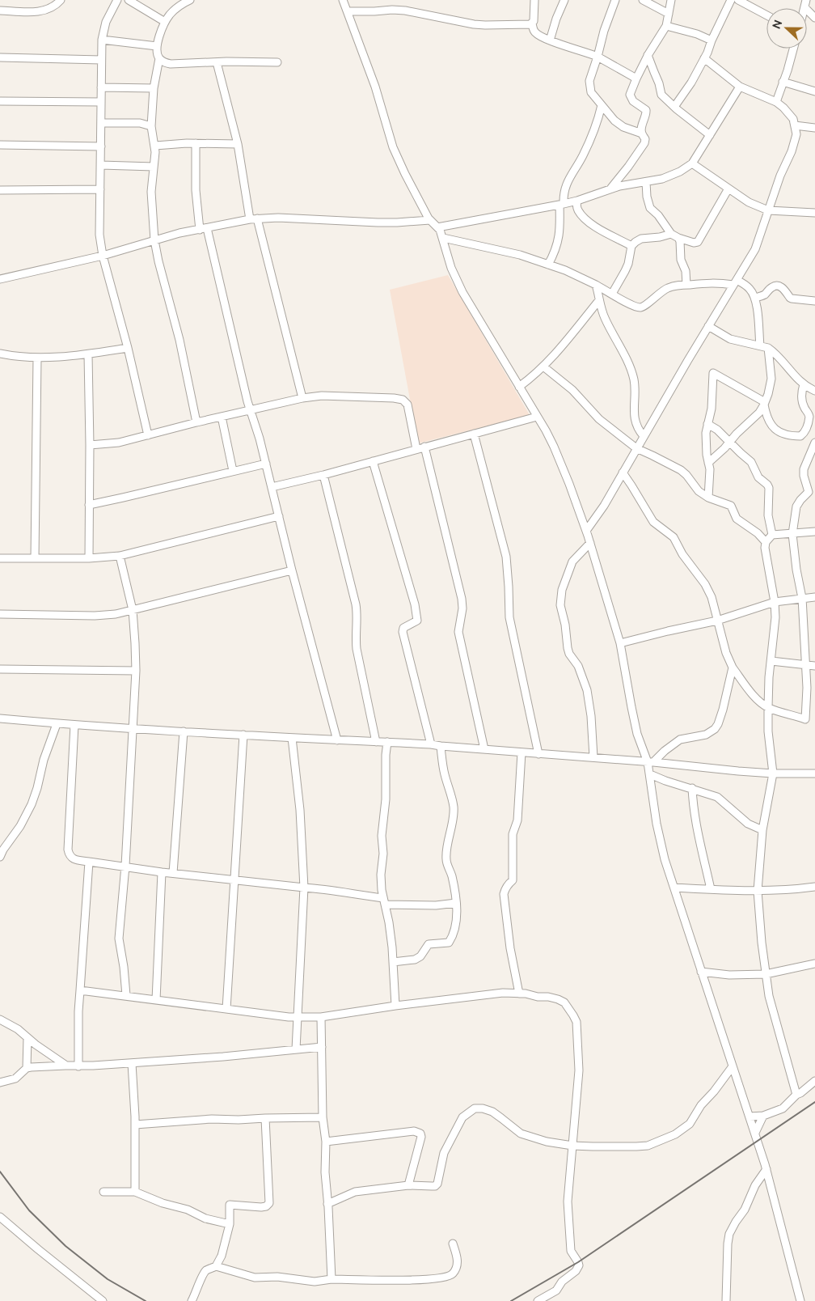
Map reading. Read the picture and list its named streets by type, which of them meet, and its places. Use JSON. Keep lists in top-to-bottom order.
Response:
{
  "north": "left"
}
